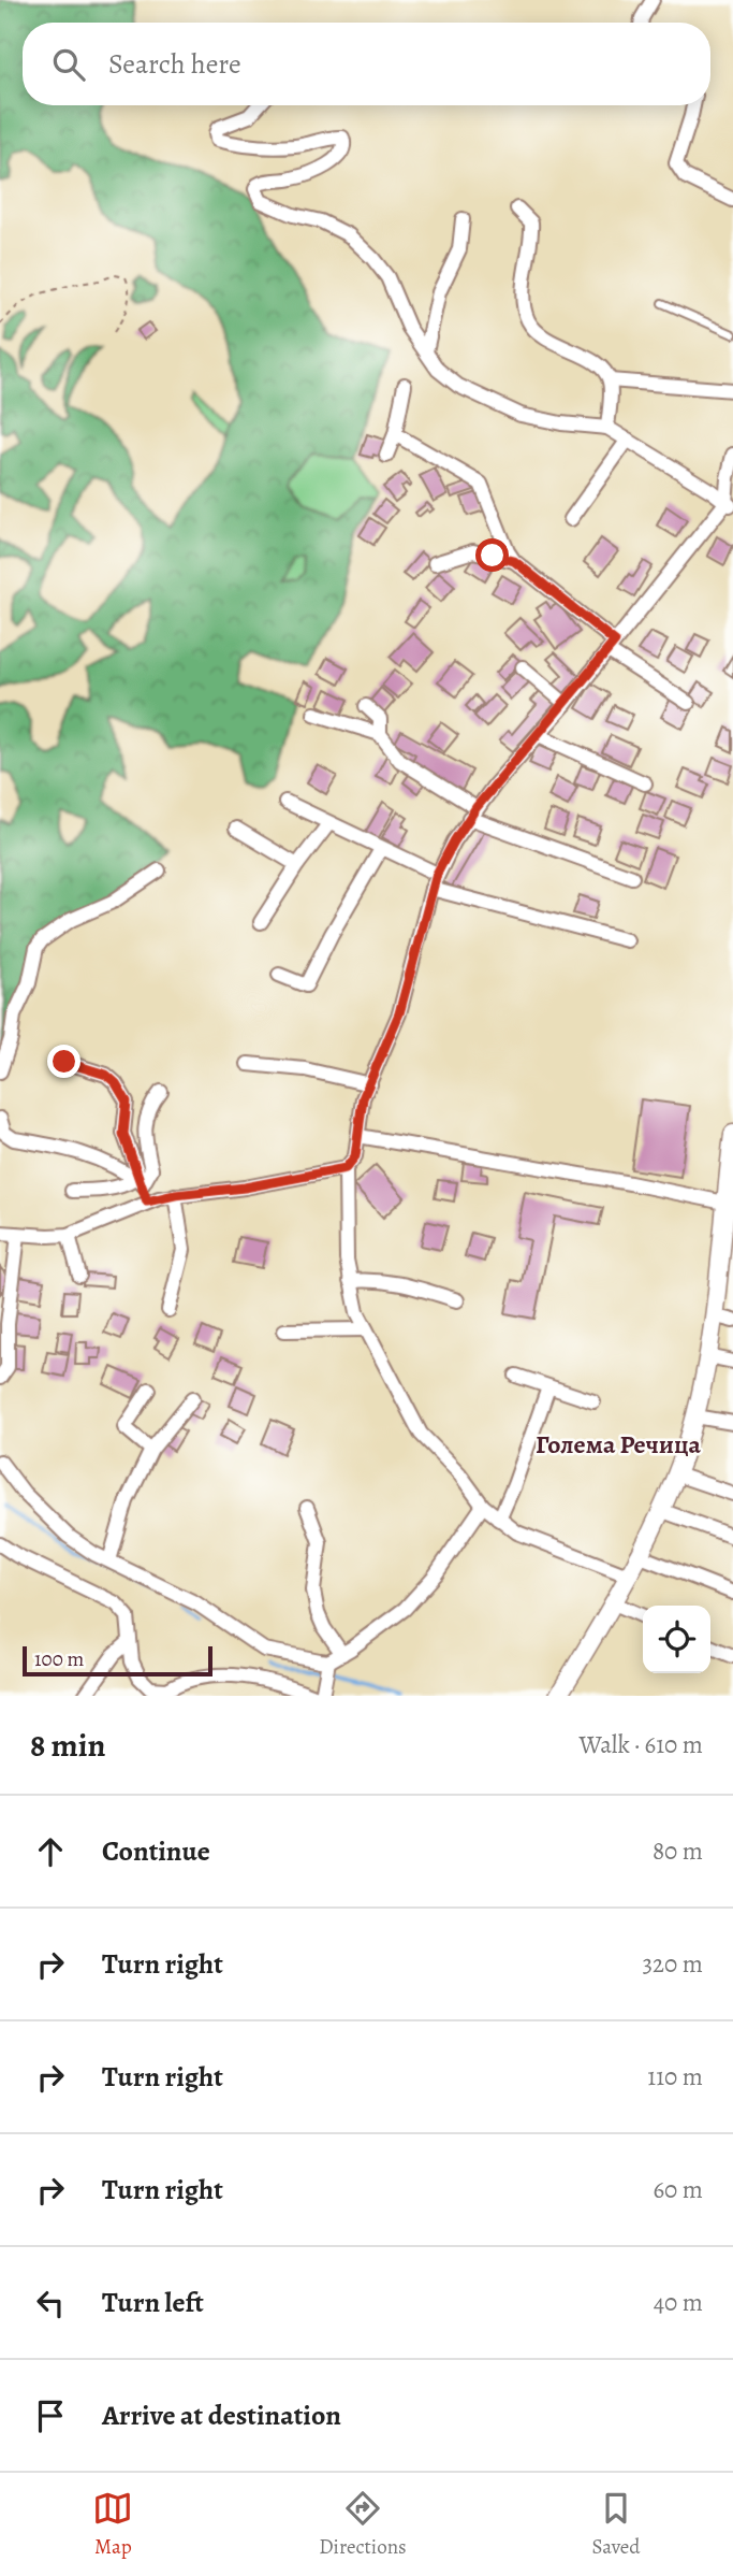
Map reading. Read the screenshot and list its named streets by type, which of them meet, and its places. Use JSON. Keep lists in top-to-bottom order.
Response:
{
  "districts": ["Голема Речица"],
  "scale_bar": "100 m",
  "page": {
    "search": "Search here",
    "scale": "100 m",
    "heading": ["8 min", "Walk · 610 m"],
    "list": [
      ["Continue", "80 m"],
      ["Turn right", "320 m"],
      ["Turn right", "110 m"],
      ["Turn right", "60 m"],
      ["Turn left", "40 m"],
      "Arrive at destination"
    ],
    "nav": ["Map", "Directions", "Saved"]
  }
}
